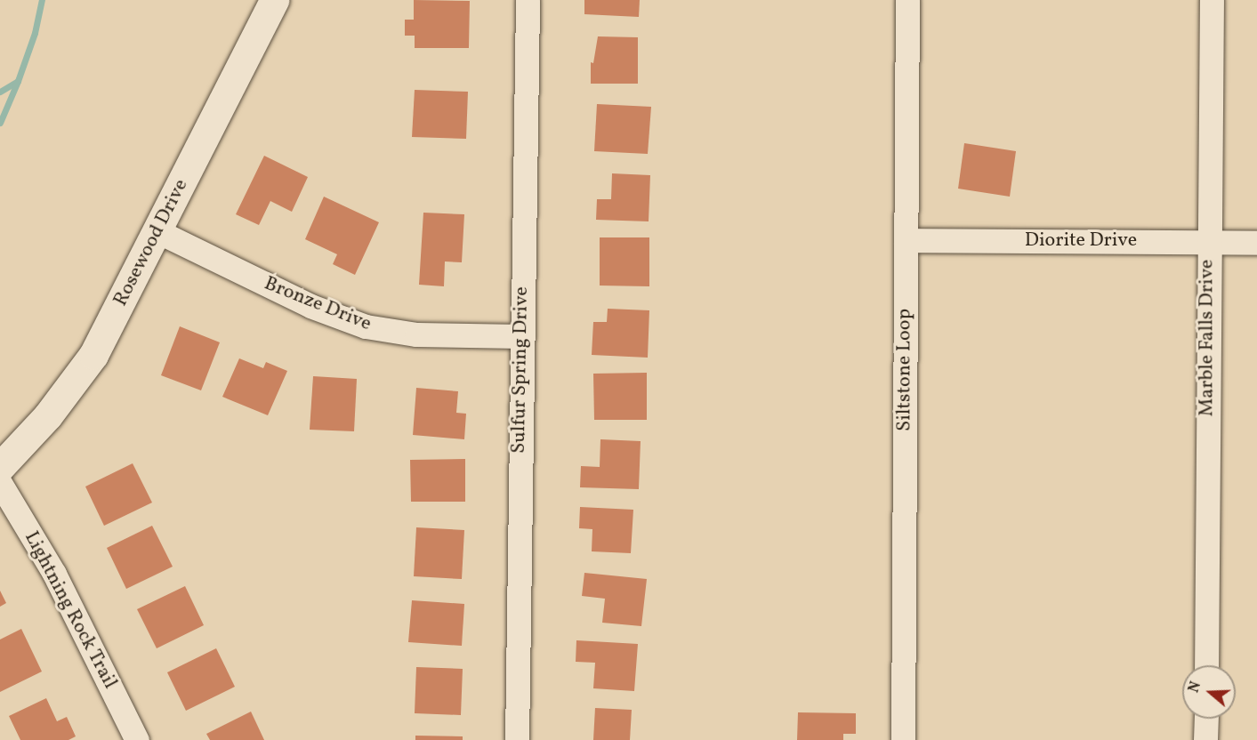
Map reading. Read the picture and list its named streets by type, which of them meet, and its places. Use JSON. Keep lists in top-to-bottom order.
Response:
{
  "streets": {
    "street": [
      "Diorite Drive",
      "Rosewood Drive",
      "Bronze Drive",
      "Marble Falls Drive",
      "Sulfur Spring Drive",
      "Siltstone Loop",
      "Lightning Rock Trail"
    ]
  },
  "crossings": [
    ["Diorite Drive", "Marble Falls Drive"],
    ["Diorite Drive", "Siltstone Loop"],
    ["Rosewood Drive", "Bronze Drive"],
    ["Bronze Drive", "Sulfur Spring Drive"]
  ],
  "north": "left"
}
